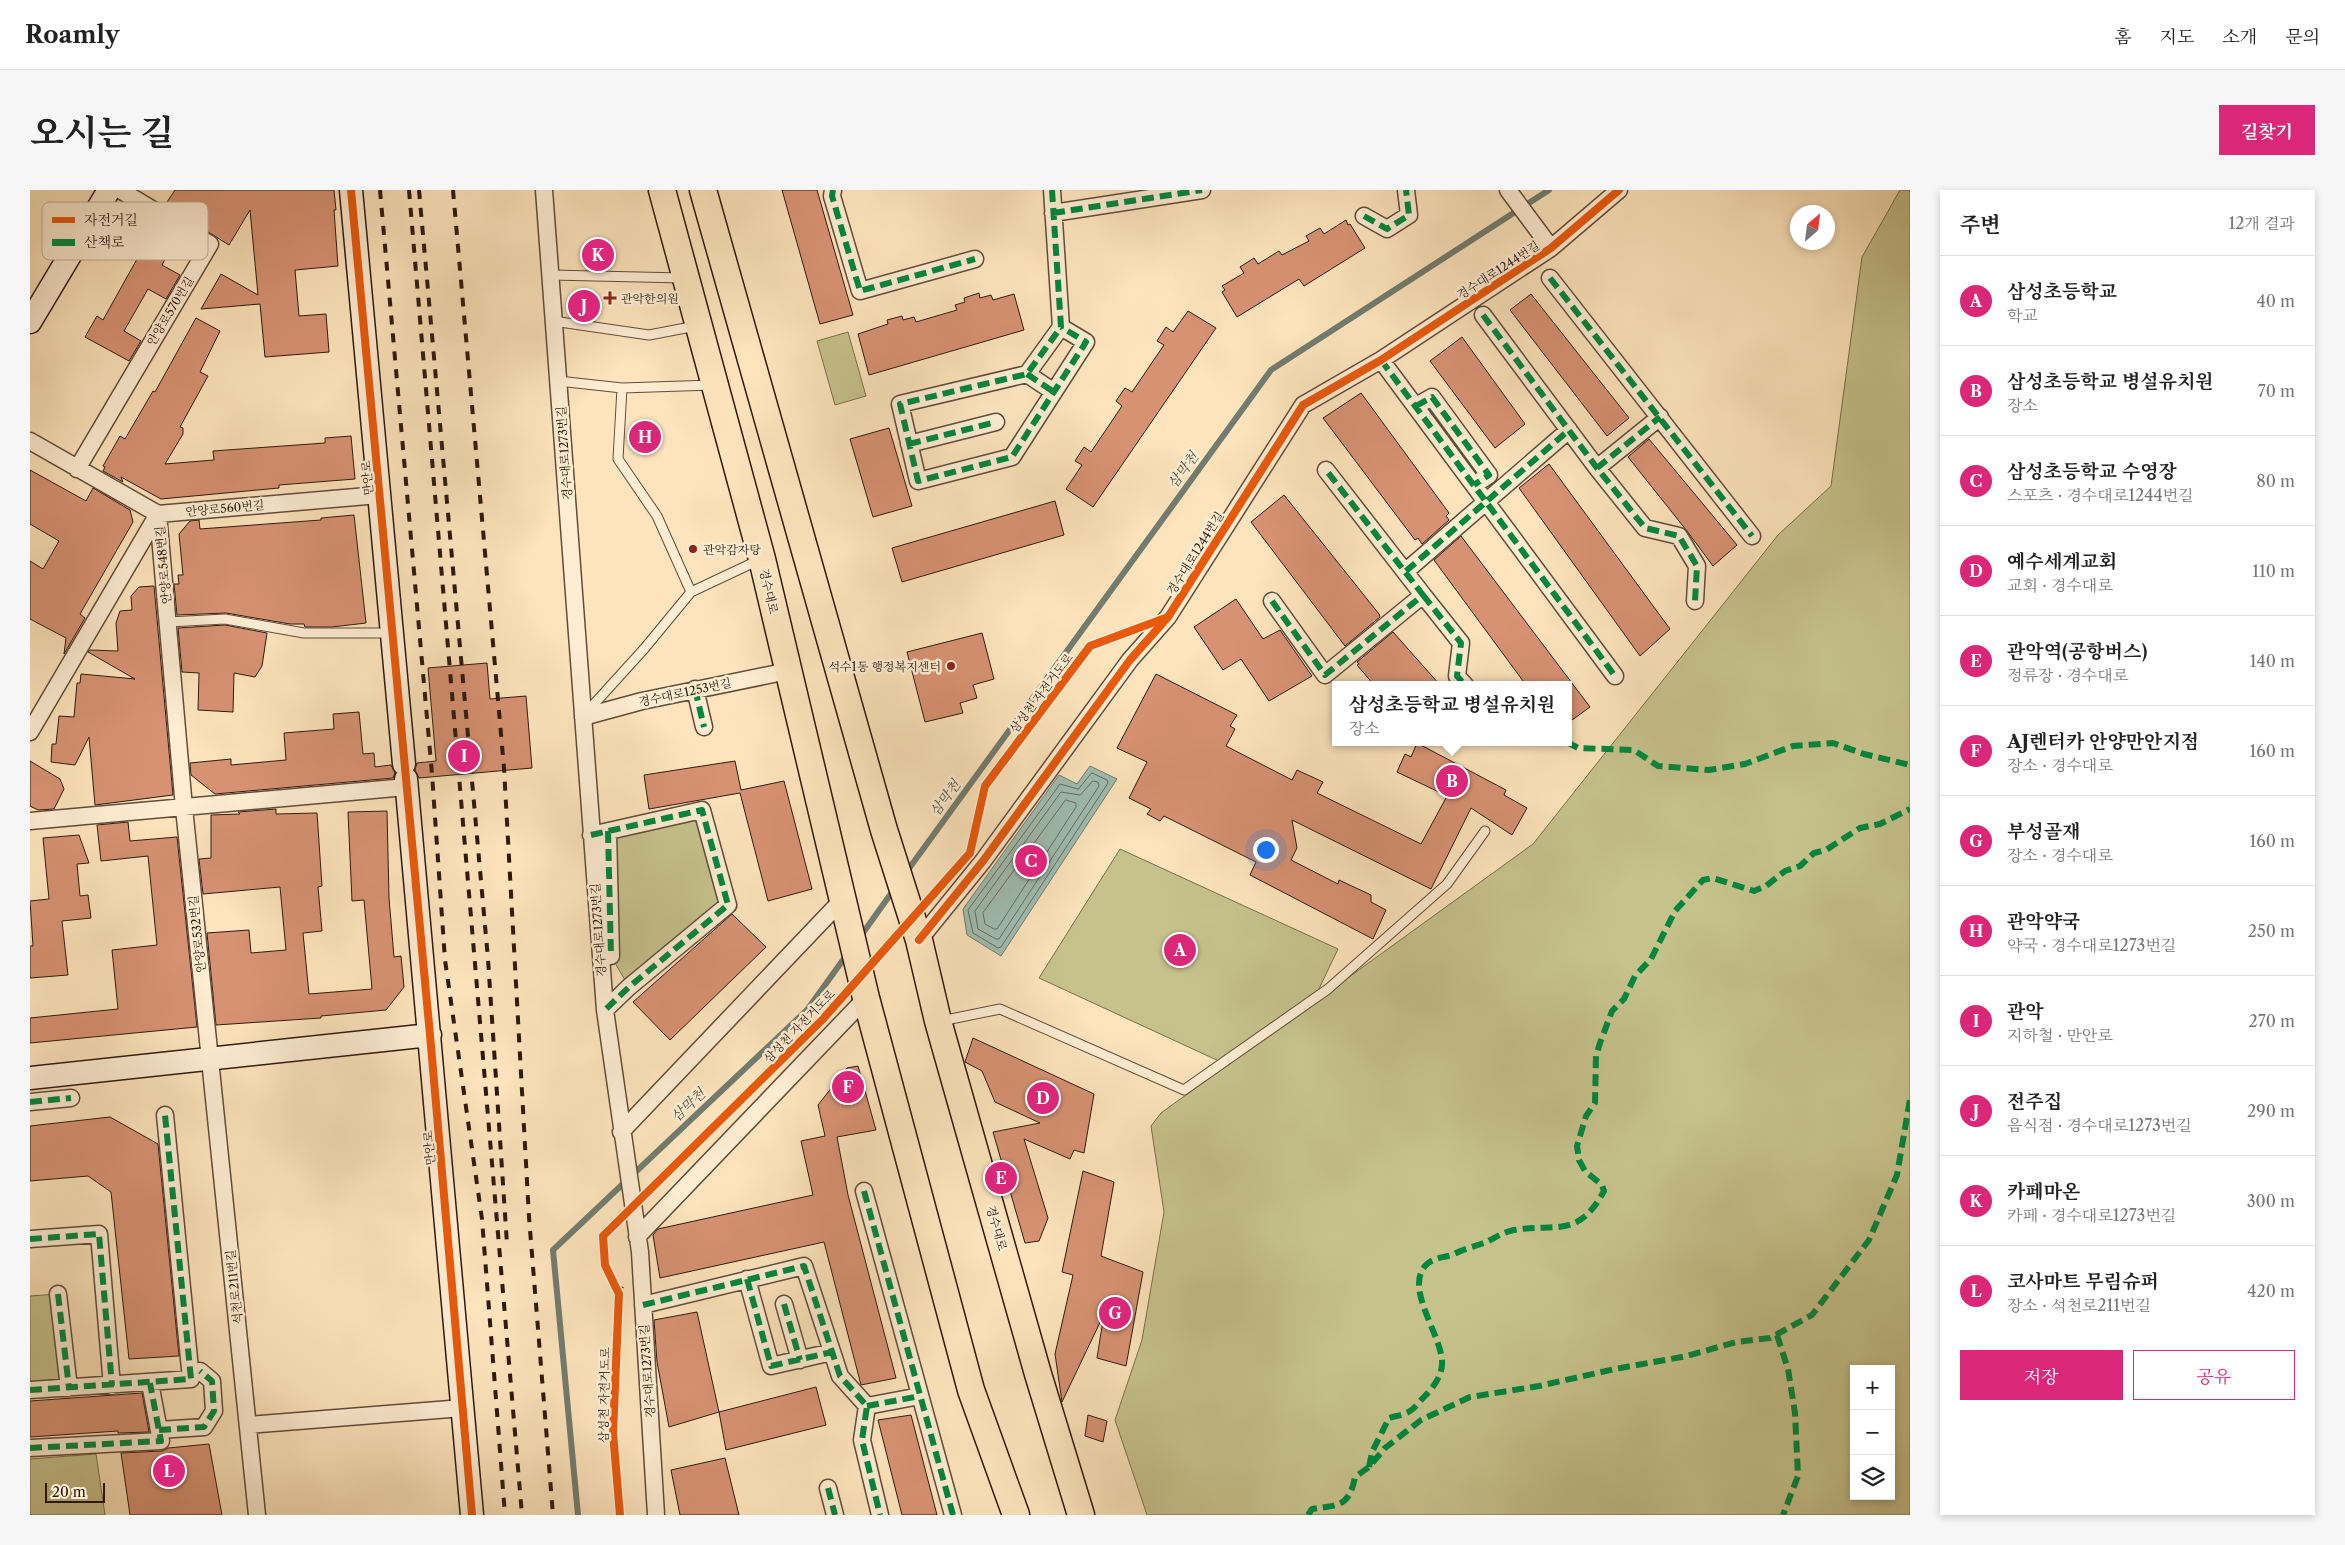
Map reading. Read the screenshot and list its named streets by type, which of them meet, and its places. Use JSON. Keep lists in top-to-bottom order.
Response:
{
  "streets": {
    "main road": ["경수대로"],
    "street": [
      "경수대로1244번길",
      "안양로570번길",
      "경수대로1273번길",
      "만안로",
      "안양로560번길",
      "안양로548번길",
      "경수대로1253번길",
      "안양로532번길",
      "석천로211번길"
    ],
    "cycle path": ["삼성천 자전거도로"]
  },
  "crossings": [
    ["경수대로1244번길", "경수대로"],
    ["경수대로1273번길", "경수대로1253번길"],
    ["만안로", "안양로560번길"],
    ["안양로560번길", "안양로548번길"],
    ["안양로548번길", "안양로532번길"],
    ["경수대로", "경수대로1253번길"],
    ["안양로532번길", "석천로211번길"]
  ],
  "water": ["삼막천"],
  "places": {
    "health": ["관악한의원"],
    "other": ["관악감자탕", "석수1동 행정복지센터"]
  },
  "legend": ["자전거길", "산책로"],
  "scale_bar": "20 m",
  "north": "top right",
  "page": {
    "header": "Roamly",
    "nav": [
      "홈",
      "지도",
      "소개",
      "문의"
    ],
    "title": "오시는 길",
    "buttons": [
      "길찾기",
      ["저장", "공유"]
    ],
    "heading": ["주변", "12개 결과"],
    "pins": [
      "K",
      "J",
      "H",
      "I",
      "B",
      "C",
      "A",
      "F",
      "D",
      "E",
      "G",
      "L"
    ],
    "list": [
      {
        "mark": "A",
        "name": "삼성초등학교",
        "note": "학교",
        "value": "40 m"
      },
      {
        "mark": "B",
        "name": "삼성초등학교 병설유치원",
        "note": "장소",
        "value": "70 m"
      },
      {
        "mark": "C",
        "name": "삼성초등학교 수영장",
        "note": "스포츠 · 경수대로1244번길",
        "value": "80 m"
      },
      {
        "mark": "D",
        "name": "예수세계교회",
        "note": "교회 · 경수대로",
        "value": "110 m"
      },
      {
        "mark": "E",
        "name": "관악역(공항버스)",
        "note": "정류장 · 경수대로",
        "value": "140 m"
      },
      {
        "mark": "F",
        "name": "AJ렌터카 안양만안지점",
        "note": "장소 · 경수대로",
        "value": "160 m"
      },
      {
        "mark": "G",
        "name": "부성골재",
        "note": "장소 · 경수대로",
        "value": "160 m"
      },
      {
        "mark": "H",
        "name": "관악약국",
        "note": "약국 · 경수대로1273번길",
        "value": "250 m"
      },
      {
        "mark": "I",
        "name": "관악",
        "note": "지하철 · 만안로",
        "value": "270 m"
      },
      {
        "mark": "J",
        "name": "전주집",
        "note": "음식점 · 경수대로1273번길",
        "value": "290 m"
      },
      {
        "mark": "K",
        "name": "카페마온",
        "note": "카페 · 경수대로1273번길",
        "value": "300 m"
      },
      {
        "mark": "L",
        "name": "코사마트 무림슈퍼",
        "note": "장소 · 석천로211번길",
        "value": "420 m"
      }
    ],
    "popup": ["삼성초등학교 병설유치원", "장소"],
    "map_buttons": ["+", "−"],
    "scale": "20 m"
  }
}
